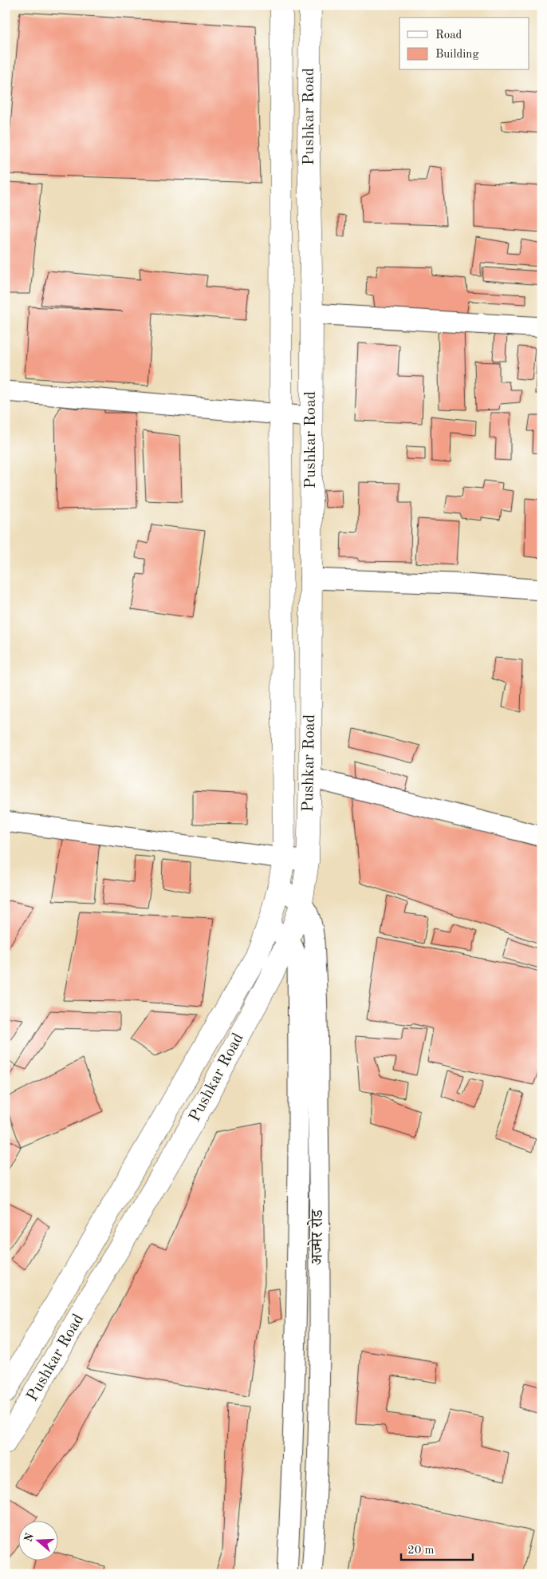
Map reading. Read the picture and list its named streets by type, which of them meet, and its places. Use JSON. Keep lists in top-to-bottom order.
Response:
{
  "streets": {
    "highway": ["Pushkar Road"],
    "street": ["अज्मेर रोड"]
  },
  "crossings": [
    ["Pushkar Road", "अज्मेर रोड"]
  ],
  "legend": ["Road", "Building"],
  "scale_bar": "20 m",
  "north": "left"
}
